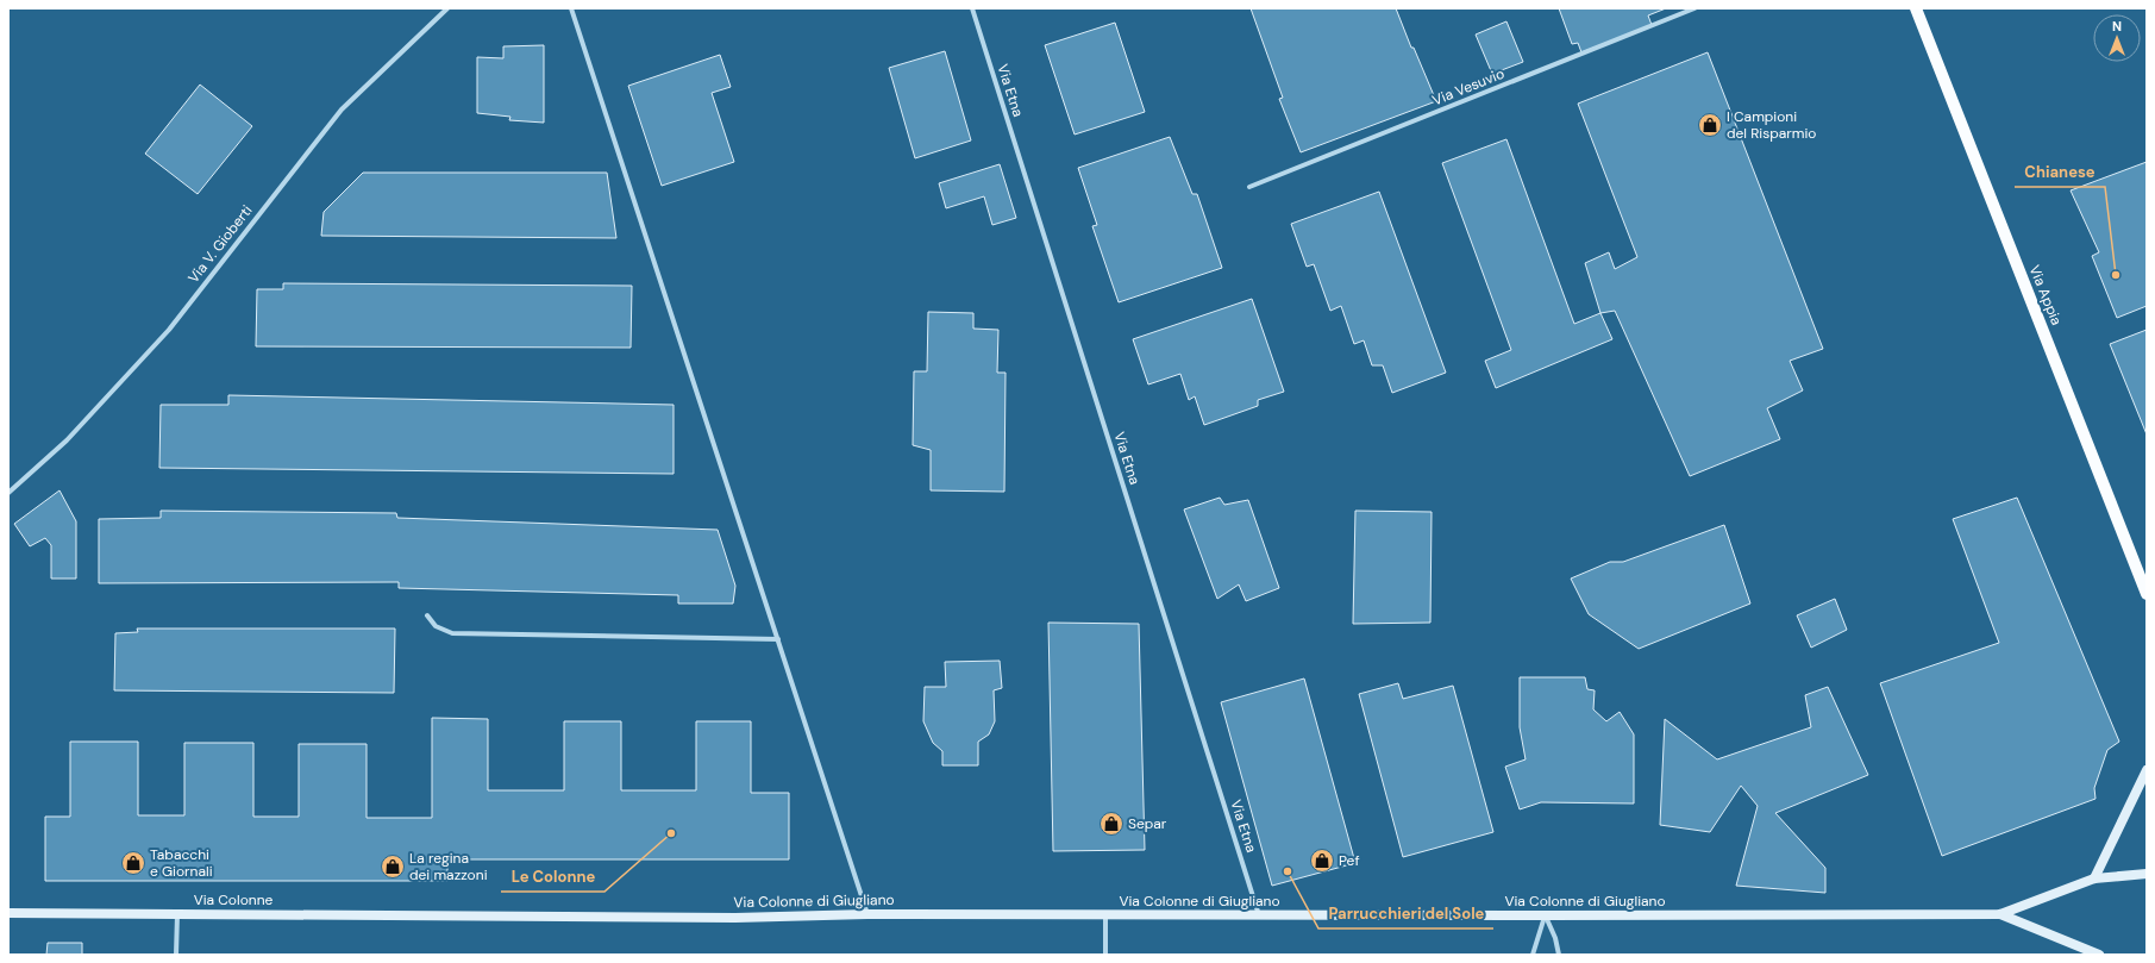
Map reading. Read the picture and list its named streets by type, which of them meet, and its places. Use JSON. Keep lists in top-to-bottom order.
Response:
{
  "streets": {
    "main road": ["Via Appia", "Via Colonne", "Via Colonne di Giugliano"],
    "street": ["Via Vesuvio", "Via Etna", "Via V. Gioberti"]
  },
  "crossings": [
    ["Via Etna", "Via Colonne di Giugliano"],
    ["Via Colonne", "Via Colonne di Giugliano"]
  ],
  "places": {
    "shop": [
      "I Campioni del Risparmio",
      "Separ",
      "Pef",
      "Tabacchi e Giornali",
      "La regina dei mazzoni"
    ],
    "other": ["Chianese", "Le Colonne", "Parrucchieri del Sole"]
  },
  "north": "top"
}
